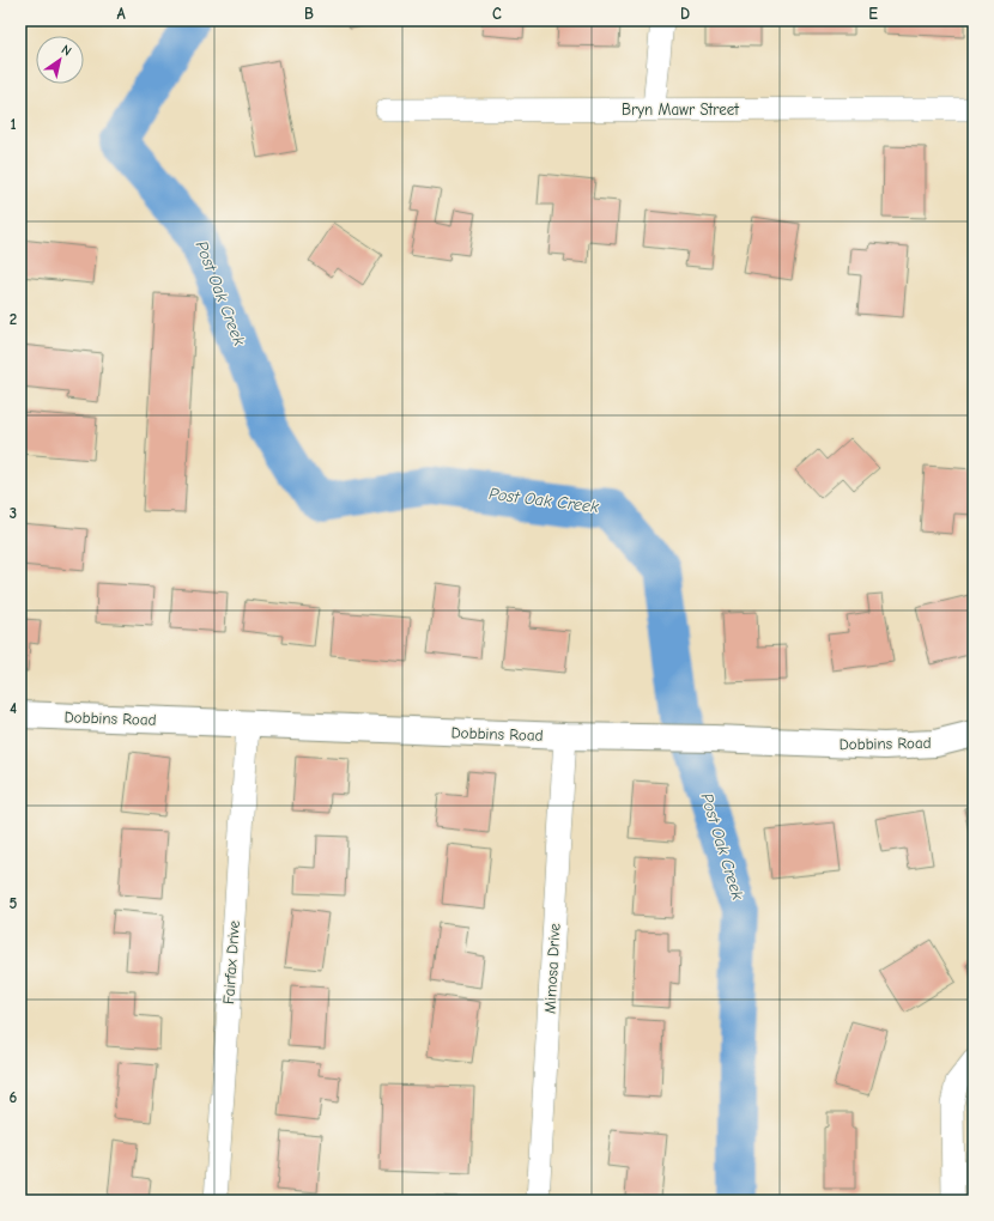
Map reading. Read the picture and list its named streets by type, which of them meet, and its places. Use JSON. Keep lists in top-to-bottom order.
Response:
{
  "streets": {
    "street": [
      "Bryn Mawr Street",
      "Dobbins Road",
      "Fairfax Drive",
      "Mimosa Drive"
    ]
  },
  "crossings": [
    ["Dobbins Road", "Fairfax Drive"],
    ["Dobbins Road", "Mimosa Drive"]
  ],
  "water": ["Post Oak Creek"],
  "north": "top right",
  "grid": {
    "columns": [
      "A",
      "B",
      "C",
      "D",
      "E"
    ],
    "rows": [
      "1",
      "2",
      "3",
      "4",
      "5",
      "6"
    ]
  }
}
